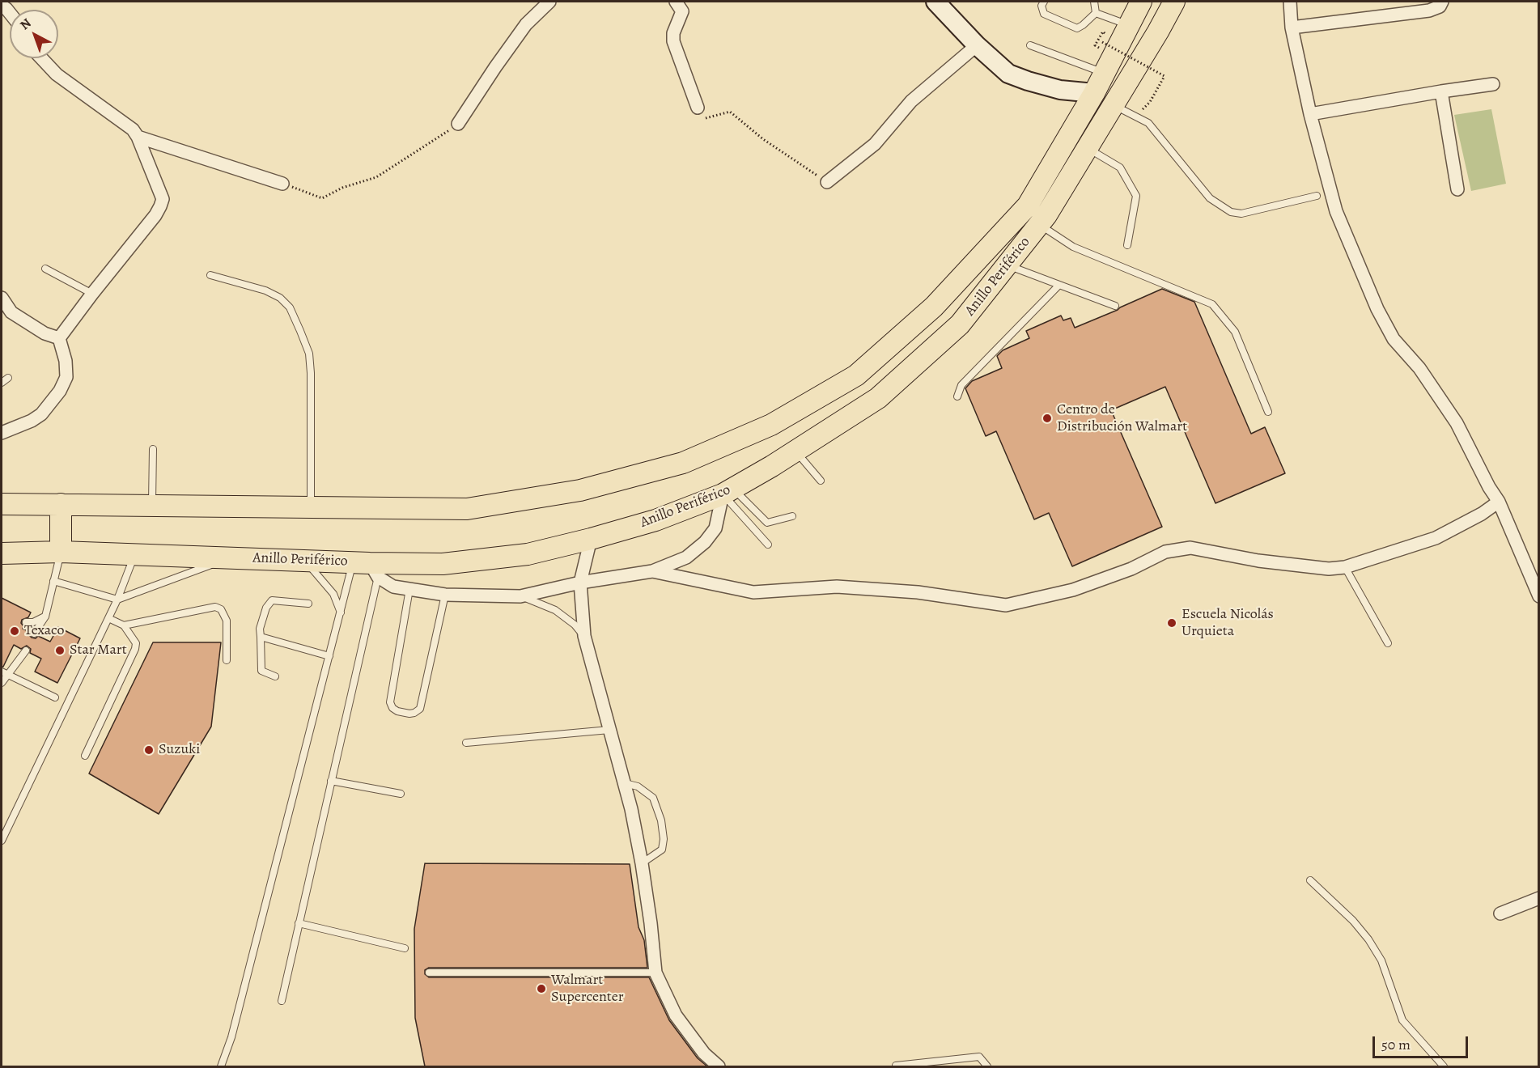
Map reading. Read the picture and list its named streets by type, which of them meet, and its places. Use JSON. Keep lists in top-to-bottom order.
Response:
{
  "streets": {
    "highway": ["Anillo Periférico"]
  },
  "places": [
    "Centro de Distribución Walmart",
    "Escuela Nicolás Urquieta",
    "Texaco",
    "Star Mart",
    "Suzuki",
    "Walmart Supercenter"
  ],
  "scale_bar": "50 m",
  "north": "top left"
}
